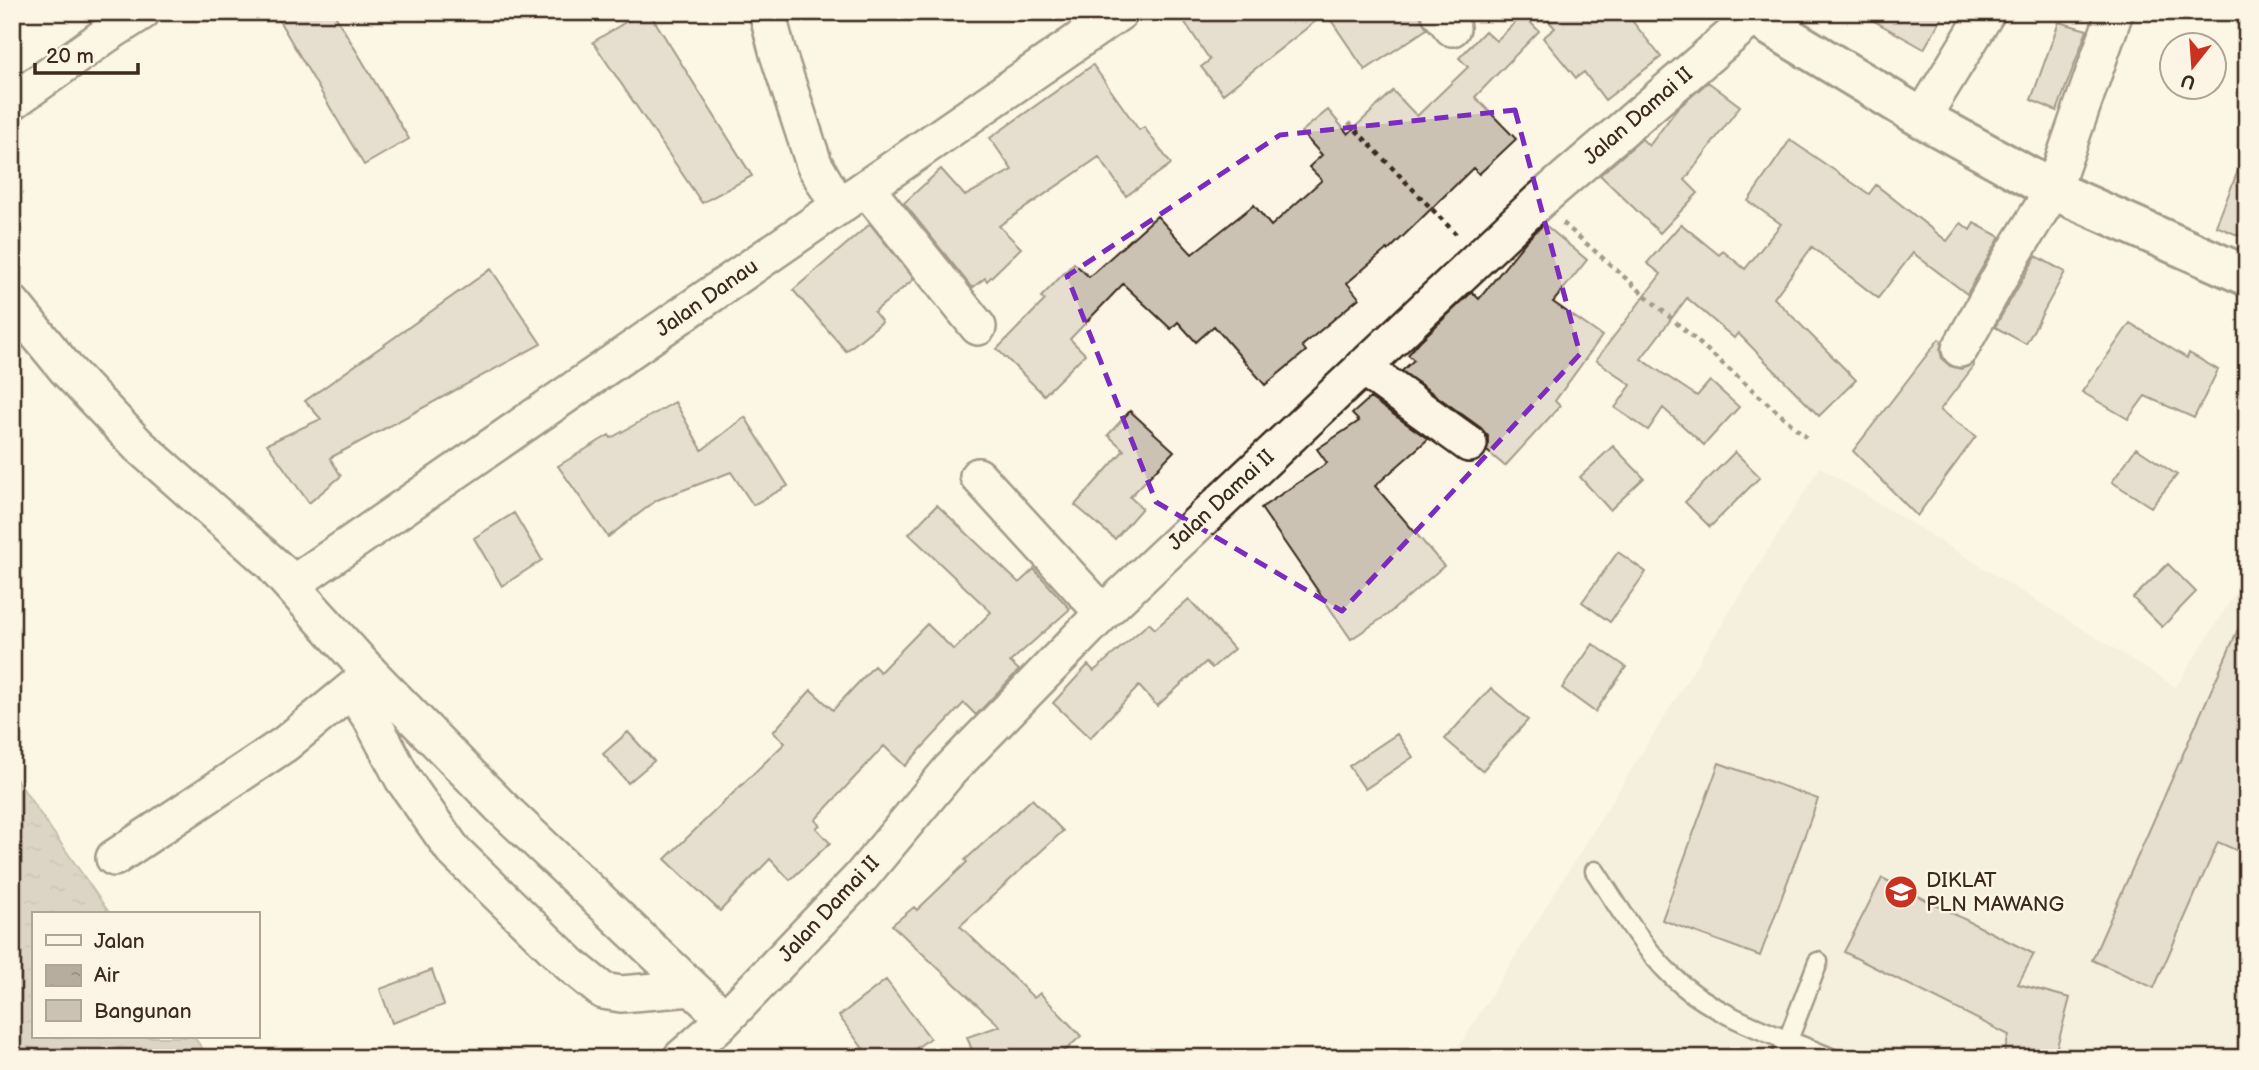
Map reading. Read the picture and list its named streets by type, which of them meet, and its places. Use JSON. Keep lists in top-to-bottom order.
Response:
{
  "streets": {
    "street": ["Jalan Damai II", "Jalan Danau"]
  },
  "places": {
    "school or university": ["DIKLAT PLN MAWANG"]
  },
  "legend": ["Jalan", "Air", "Bangunan"],
  "scale_bar": "20 m",
  "north": "bottom"
}
